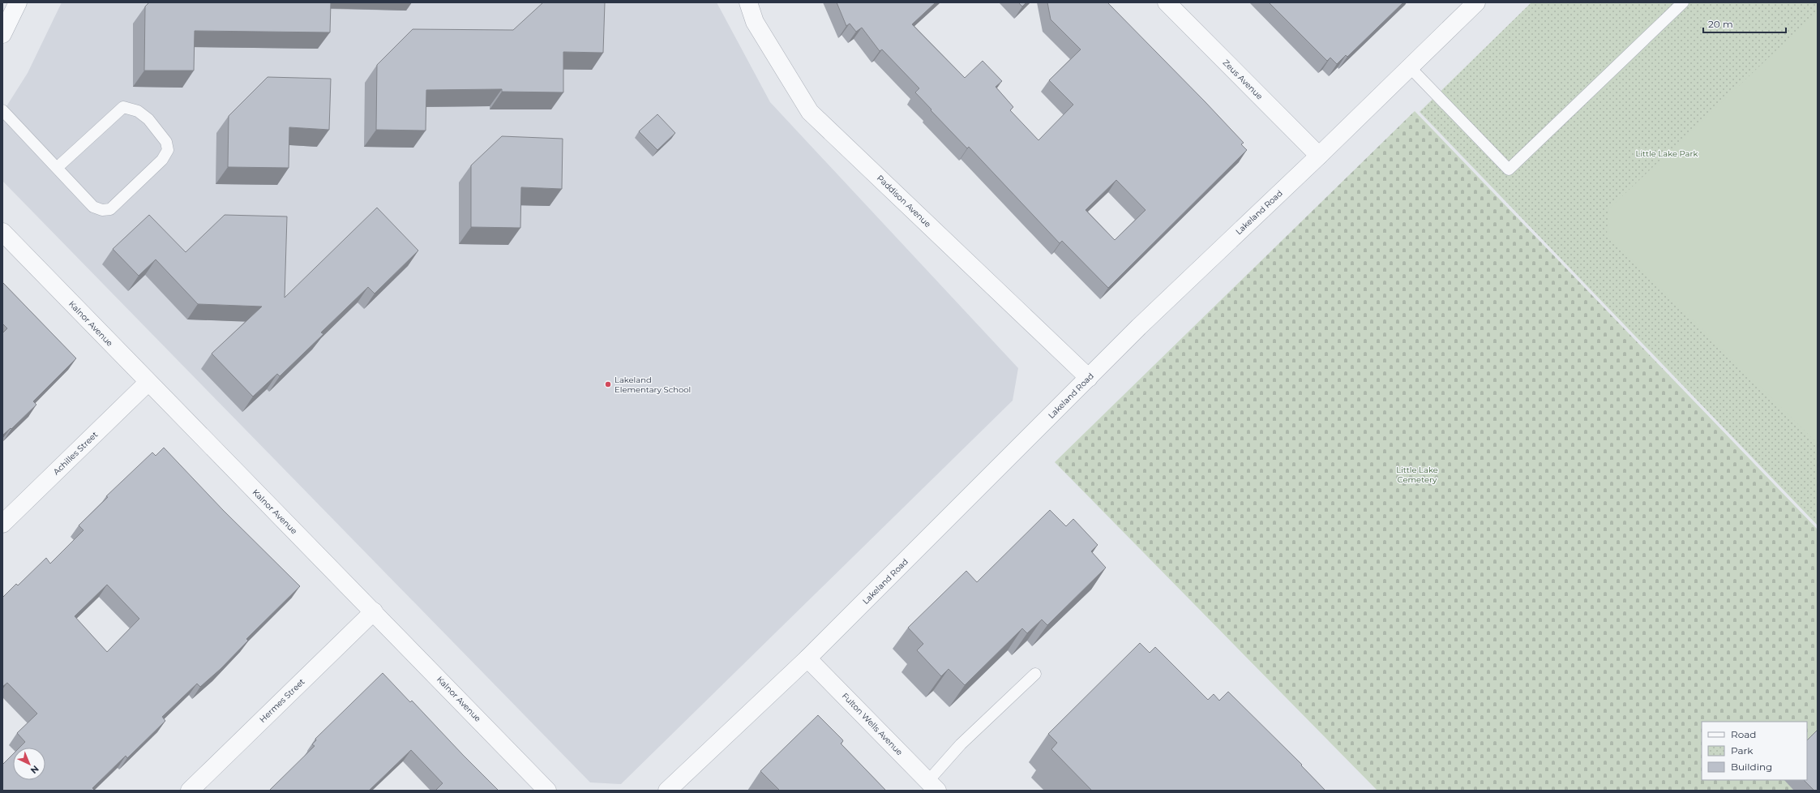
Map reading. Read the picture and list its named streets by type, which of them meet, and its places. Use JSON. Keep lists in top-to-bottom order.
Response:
{
  "streets": {
    "street": [
      "Zeus Avenue",
      "Paddison Avenue",
      "Lakeland Road",
      "Kalnor Avenue",
      "Achilles Street",
      "Hermes Street",
      "Fulton Wells Avenue"
    ]
  },
  "crossings": [
    ["Zeus Avenue", "Lakeland Road"],
    ["Paddison Avenue", "Lakeland Road"],
    ["Lakeland Road", "Fulton Wells Avenue"],
    ["Kalnor Avenue", "Achilles Street"],
    ["Kalnor Avenue", "Hermes Street"]
  ],
  "parks": ["Little Lake Park", "Little Lake Cemetery"],
  "places": ["Lakeland Elementary School"],
  "legend": ["Road", "Park", "Building"],
  "scale_bar": "20 m",
  "north": "bottom right"
}
